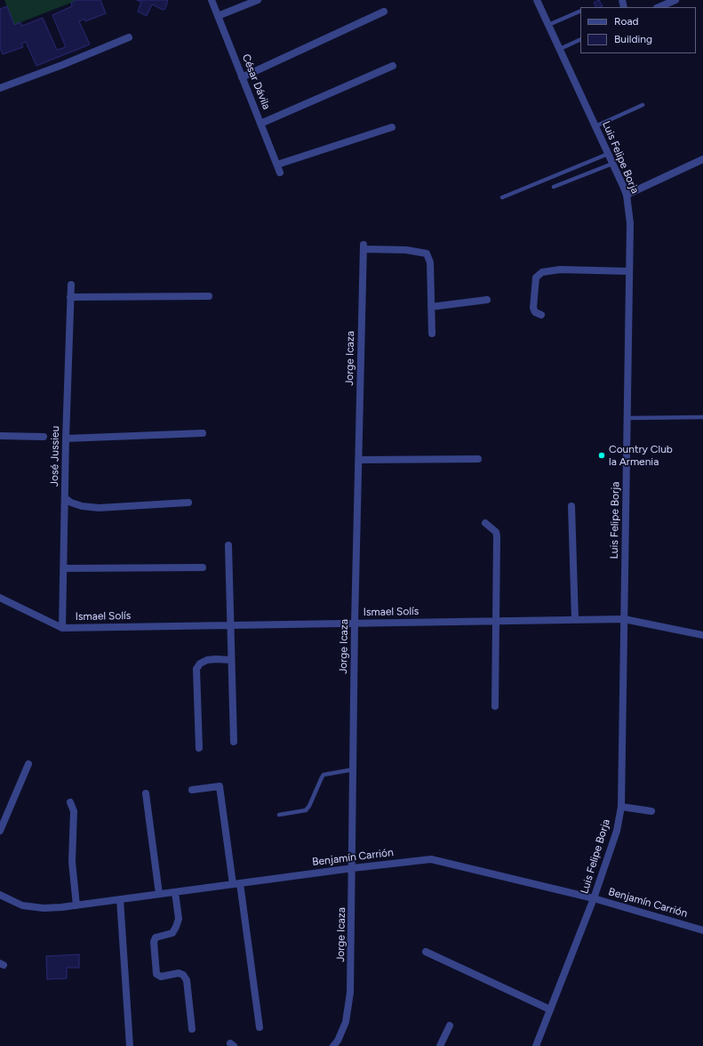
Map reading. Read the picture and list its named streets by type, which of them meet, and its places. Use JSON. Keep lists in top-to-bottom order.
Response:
{
  "streets": {
    "street": [
      "César Dávila",
      "Luis Felipe Borja",
      "Jorge Icaza",
      "José Jussieu",
      "Ismael Solís",
      "Benjamín Carrión"
    ]
  },
  "crossings": [
    ["Luis Felipe Borja", "Ismael Solís"],
    ["Luis Felipe Borja", "Benjamín Carrión"],
    ["Jorge Icaza", "Ismael Solís"],
    ["Jorge Icaza", "Benjamín Carrión"],
    ["José Jussieu", "Ismael Solís"]
  ],
  "places": ["Country Club la Armenia"],
  "legend": ["Road", "Building"]
}
